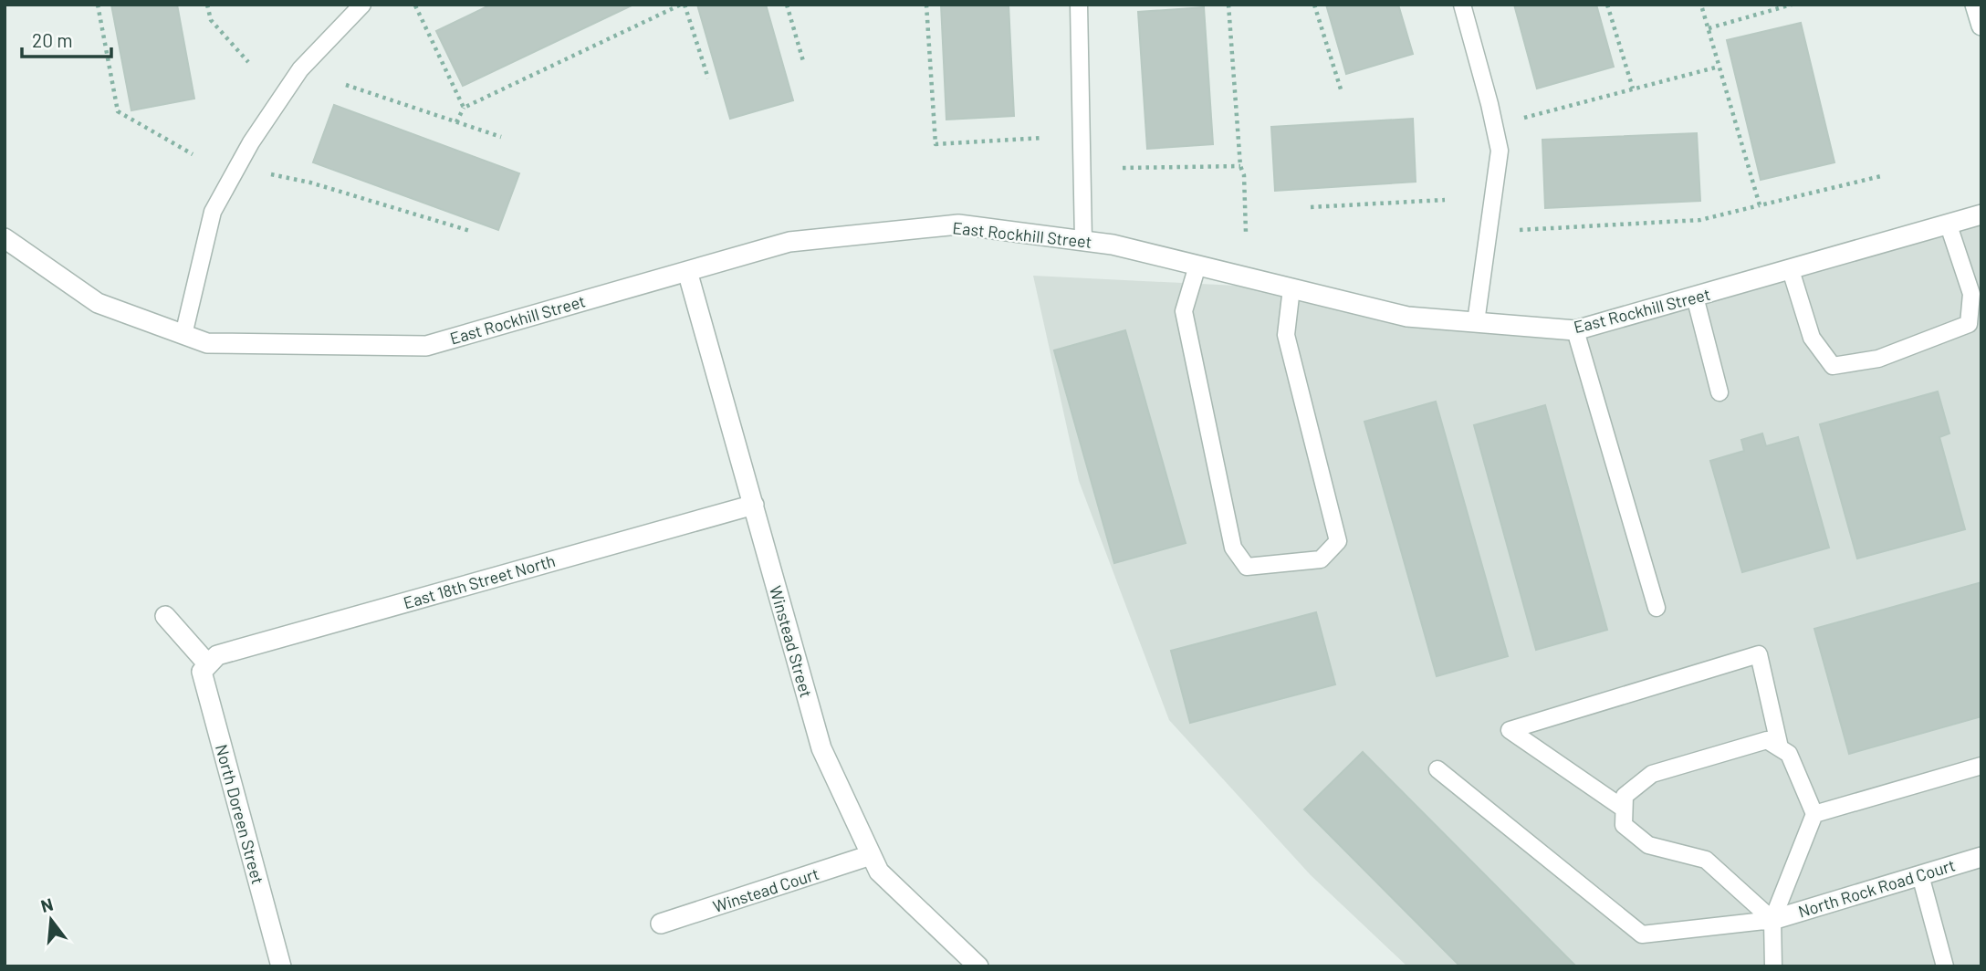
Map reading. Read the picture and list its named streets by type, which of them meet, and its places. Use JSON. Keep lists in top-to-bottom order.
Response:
{
  "streets": {
    "street": [
      "East Rockhill Street",
      "East 18th Street North",
      "Winstead Street",
      "North Doreen Street",
      "North Rock Road Court",
      "Winstead Court"
    ]
  },
  "crossings": [
    ["East Rockhill Street", "Winstead Street"],
    ["East 18th Street North", "Winstead Street"],
    ["East 18th Street North", "North Doreen Street"],
    ["Winstead Street", "Winstead Court"]
  ],
  "scale_bar": "20 m",
  "north": "top"
}
